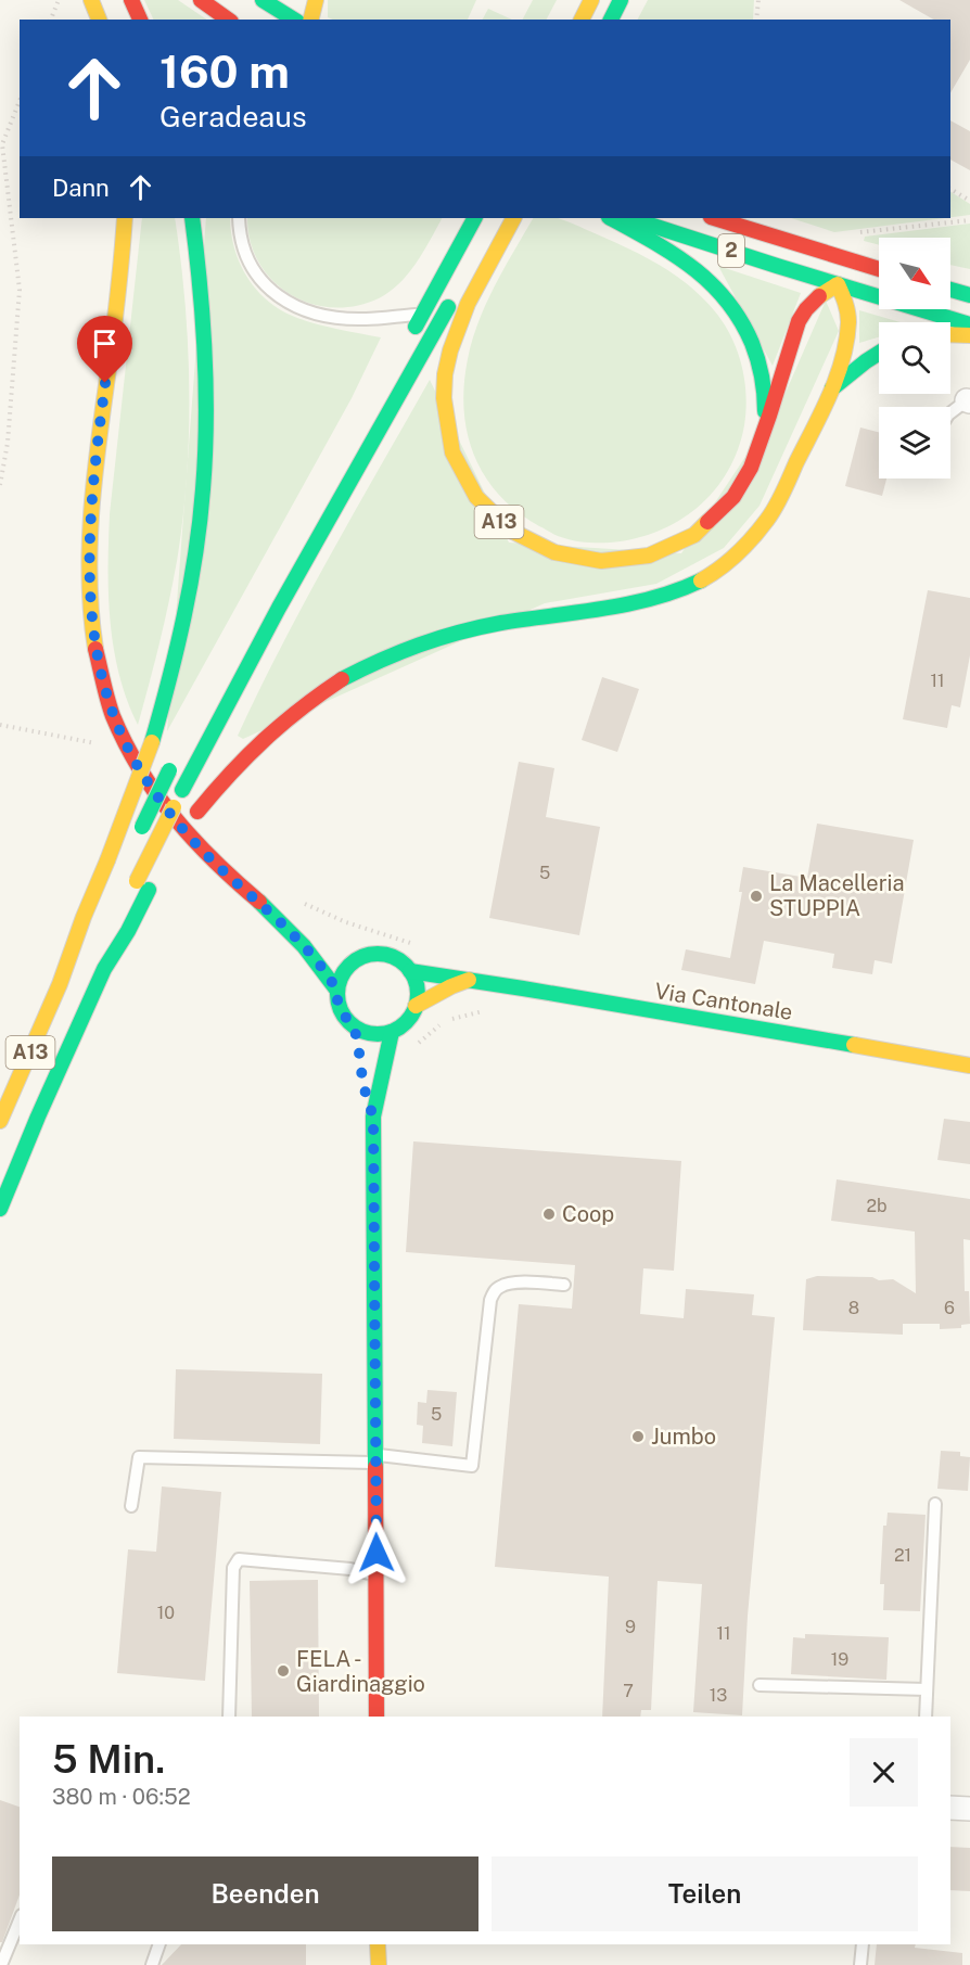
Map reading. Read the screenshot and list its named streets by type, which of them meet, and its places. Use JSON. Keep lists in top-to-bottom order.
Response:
{
  "streets": {
    "main road": ["2", "A13", "Via Cantonale"]
  },
  "crossings": [
    ["2", "A13"]
  ],
  "places": [
    "La Macelleria STUPPIA",
    "Coop",
    "Jumbo",
    "FELA - Giardinaggio"
  ],
  "house_numbers": [
    "11",
    "5",
    "2b",
    "8",
    "6",
    "5",
    "21",
    "10",
    "9",
    "11",
    "19",
    "7",
    "13"
  ],
  "north": "bottom right",
  "page": {
    "turn": ["160 m", "Geradeaus"],
    "then": "Dann",
    "heading": ["5 Min.", "380 m · 06:52"],
    "buttons": ["Beenden", "Teilen"]
  }
}
